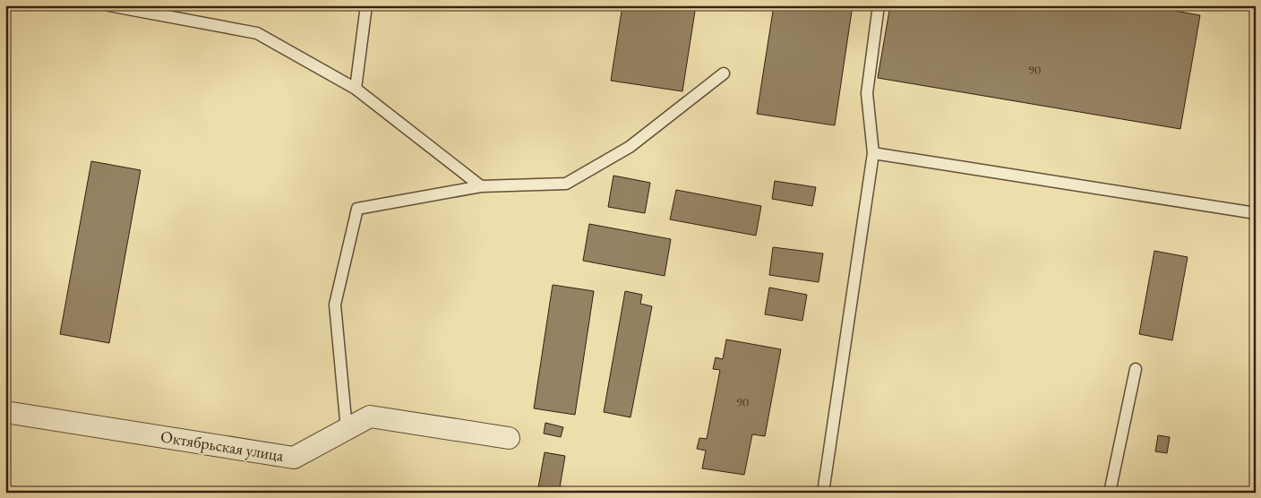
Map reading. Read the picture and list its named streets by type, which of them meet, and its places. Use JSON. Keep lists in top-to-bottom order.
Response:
{
  "streets": {
    "street": ["Октябрьская улица"]
  },
  "house_numbers": ["90", "90"]
}
